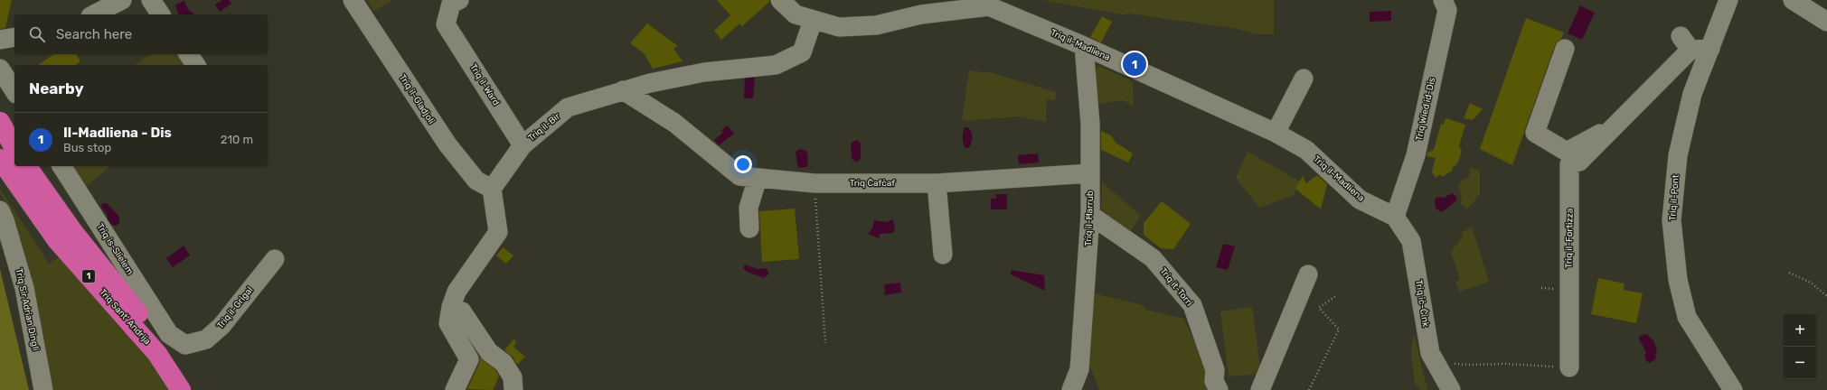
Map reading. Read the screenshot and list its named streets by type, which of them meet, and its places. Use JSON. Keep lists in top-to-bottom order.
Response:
{
  "streets": {
    "highway": ["1", "Triq Sant' Andrija"],
    "street": [
      "Triq il-Madliena",
      "Triq il-Ward",
      "Triq il-Gladjoli",
      "Triq Wied id-Dis",
      "Triq il-Bir",
      "Triq Ċafċaf",
      "Triq il-Pont",
      "Triq il-Ħarrub",
      "Triq il-Fortizza",
      "Triq is-Slielem",
      "Triq it-Torri",
      "Triq iċ-Ċink",
      "Triq il-Grigal",
      "Triq Sir Adrian Dingli"
    ]
  },
  "crossings": [
    ["Triq il-Madliena", "Triq Wied id-Dis"],
    ["Triq il-Madliena", "Triq il-Bir"],
    ["Triq il-Madliena", "Triq il-Ħarrub"],
    ["Triq il-Madliena", "Triq iċ-Ċink"],
    ["Triq il-Ward", "Triq il-Bir"],
    ["Triq il-Gladjoli", "Triq il-Bir"],
    ["Triq Wied id-Dis", "Triq iċ-Ċink"],
    ["Triq il-Bir", "Triq Ċafċaf"],
    ["Triq Ċafċaf", "Triq il-Ħarrub"],
    ["Triq il-Pont", "Triq il-Fortizza"],
    ["Triq il-Ħarrub", "Triq it-Torri"],
    ["Triq is-Slielem", "Triq il-Grigal"]
  ],
  "page": {
    "search": "Search here",
    "pins": "1",
    "heading": "Nearby",
    "list": [
      {
        "mark": "1",
        "name": "Il-Madliena - Dis",
        "note": "Bus stop",
        "value": "210 m"
      }
    ],
    "map_buttons": ["+", "−"]
  }
}
